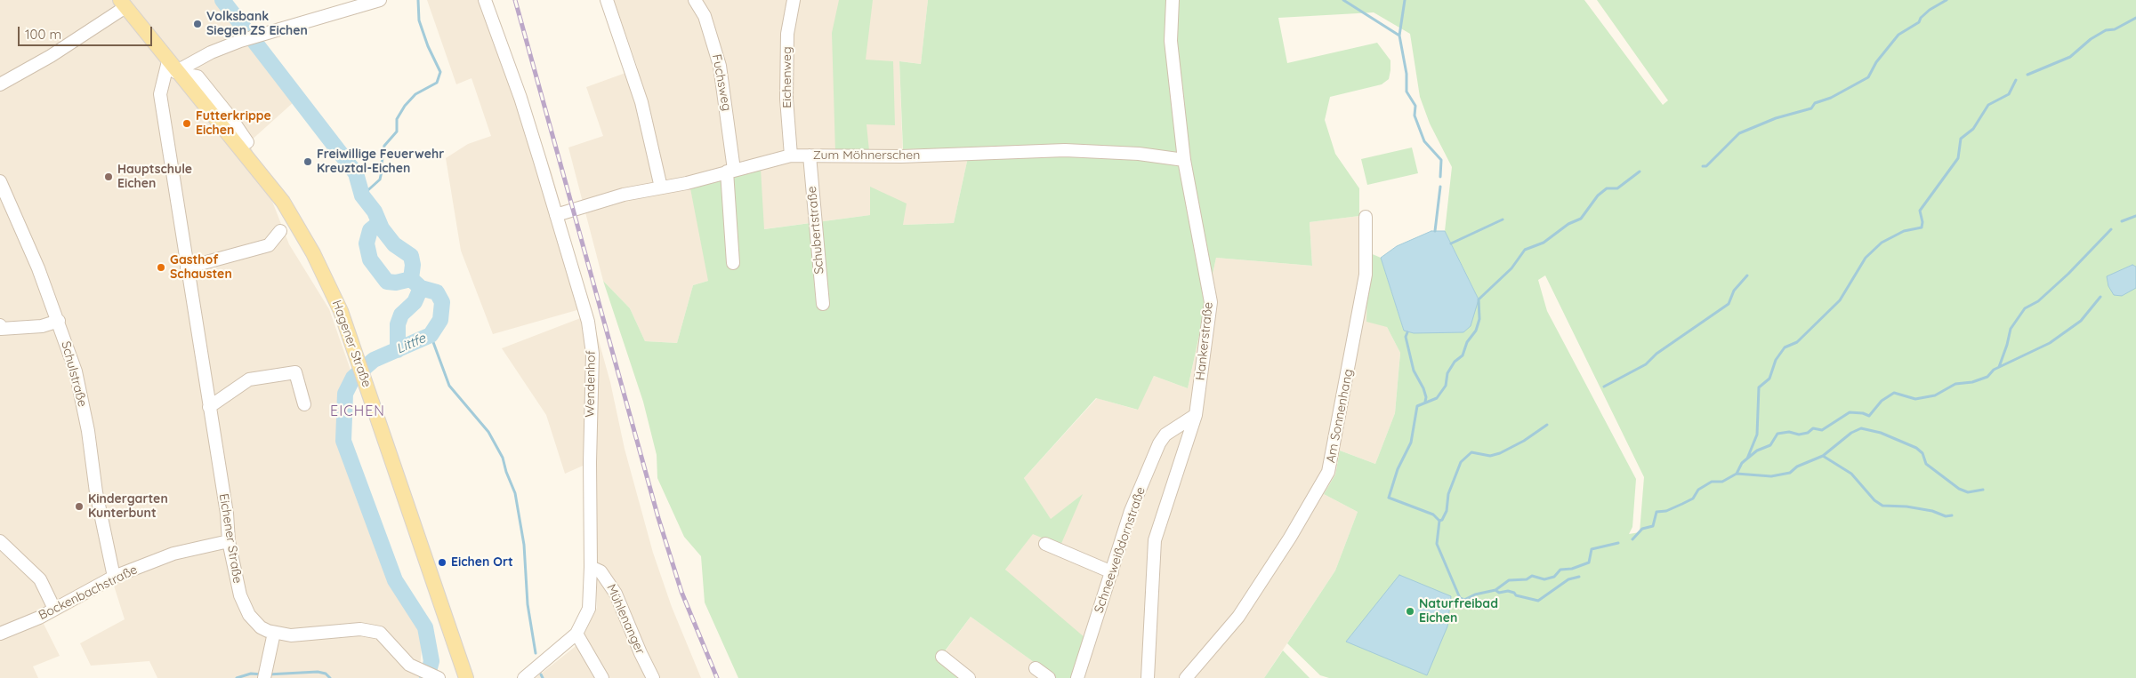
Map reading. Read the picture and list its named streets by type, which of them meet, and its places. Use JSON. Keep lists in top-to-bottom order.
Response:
{
  "streets": {
    "main road": ["Hagener Straße"],
    "street": [
      "Eichenweg",
      "Fuchsweg",
      "Zum Möhnerschen",
      "Schubertstraße",
      "Hankerstraße",
      "Schulstraße",
      "Wendenhof",
      "Am Sonnenhang",
      "Eichener Straße",
      "Schneeweißdornstraße",
      "Bockenbachstraße",
      "Mühlenanger"
    ]
  },
  "crossings": [
    ["Eichenweg", "Zum Möhnerschen"],
    ["Fuchsweg", "Zum Möhnerschen"],
    ["Zum Möhnerschen", "Schubertstraße"],
    ["Zum Möhnerschen", "Hankerstraße"],
    ["Zum Möhnerschen", "Wendenhof"],
    ["Hankerstraße", "Schneeweißdornstraße"],
    ["Hagener Straße", "Eichener Straße"],
    ["Schulstraße", "Bockenbachstraße"],
    ["Wendenhof", "Mühlenanger"],
    ["Eichener Straße", "Bockenbachstraße"]
  ],
  "districts": ["EICHEN"],
  "water": ["Littfe"],
  "places": [
    "Volksbank Siegen ZS Eichen",
    "Futterkrippe Eichen",
    "Freiwillige Feuerwehr Kreuztal-Eichen",
    "Hauptschule Eichen",
    "Gasthof Schausten",
    "Kindergarten Kunterbunt",
    "Eichen Ort",
    "Naturfreibad Eichen"
  ],
  "scale_bar": "100 m"
}
